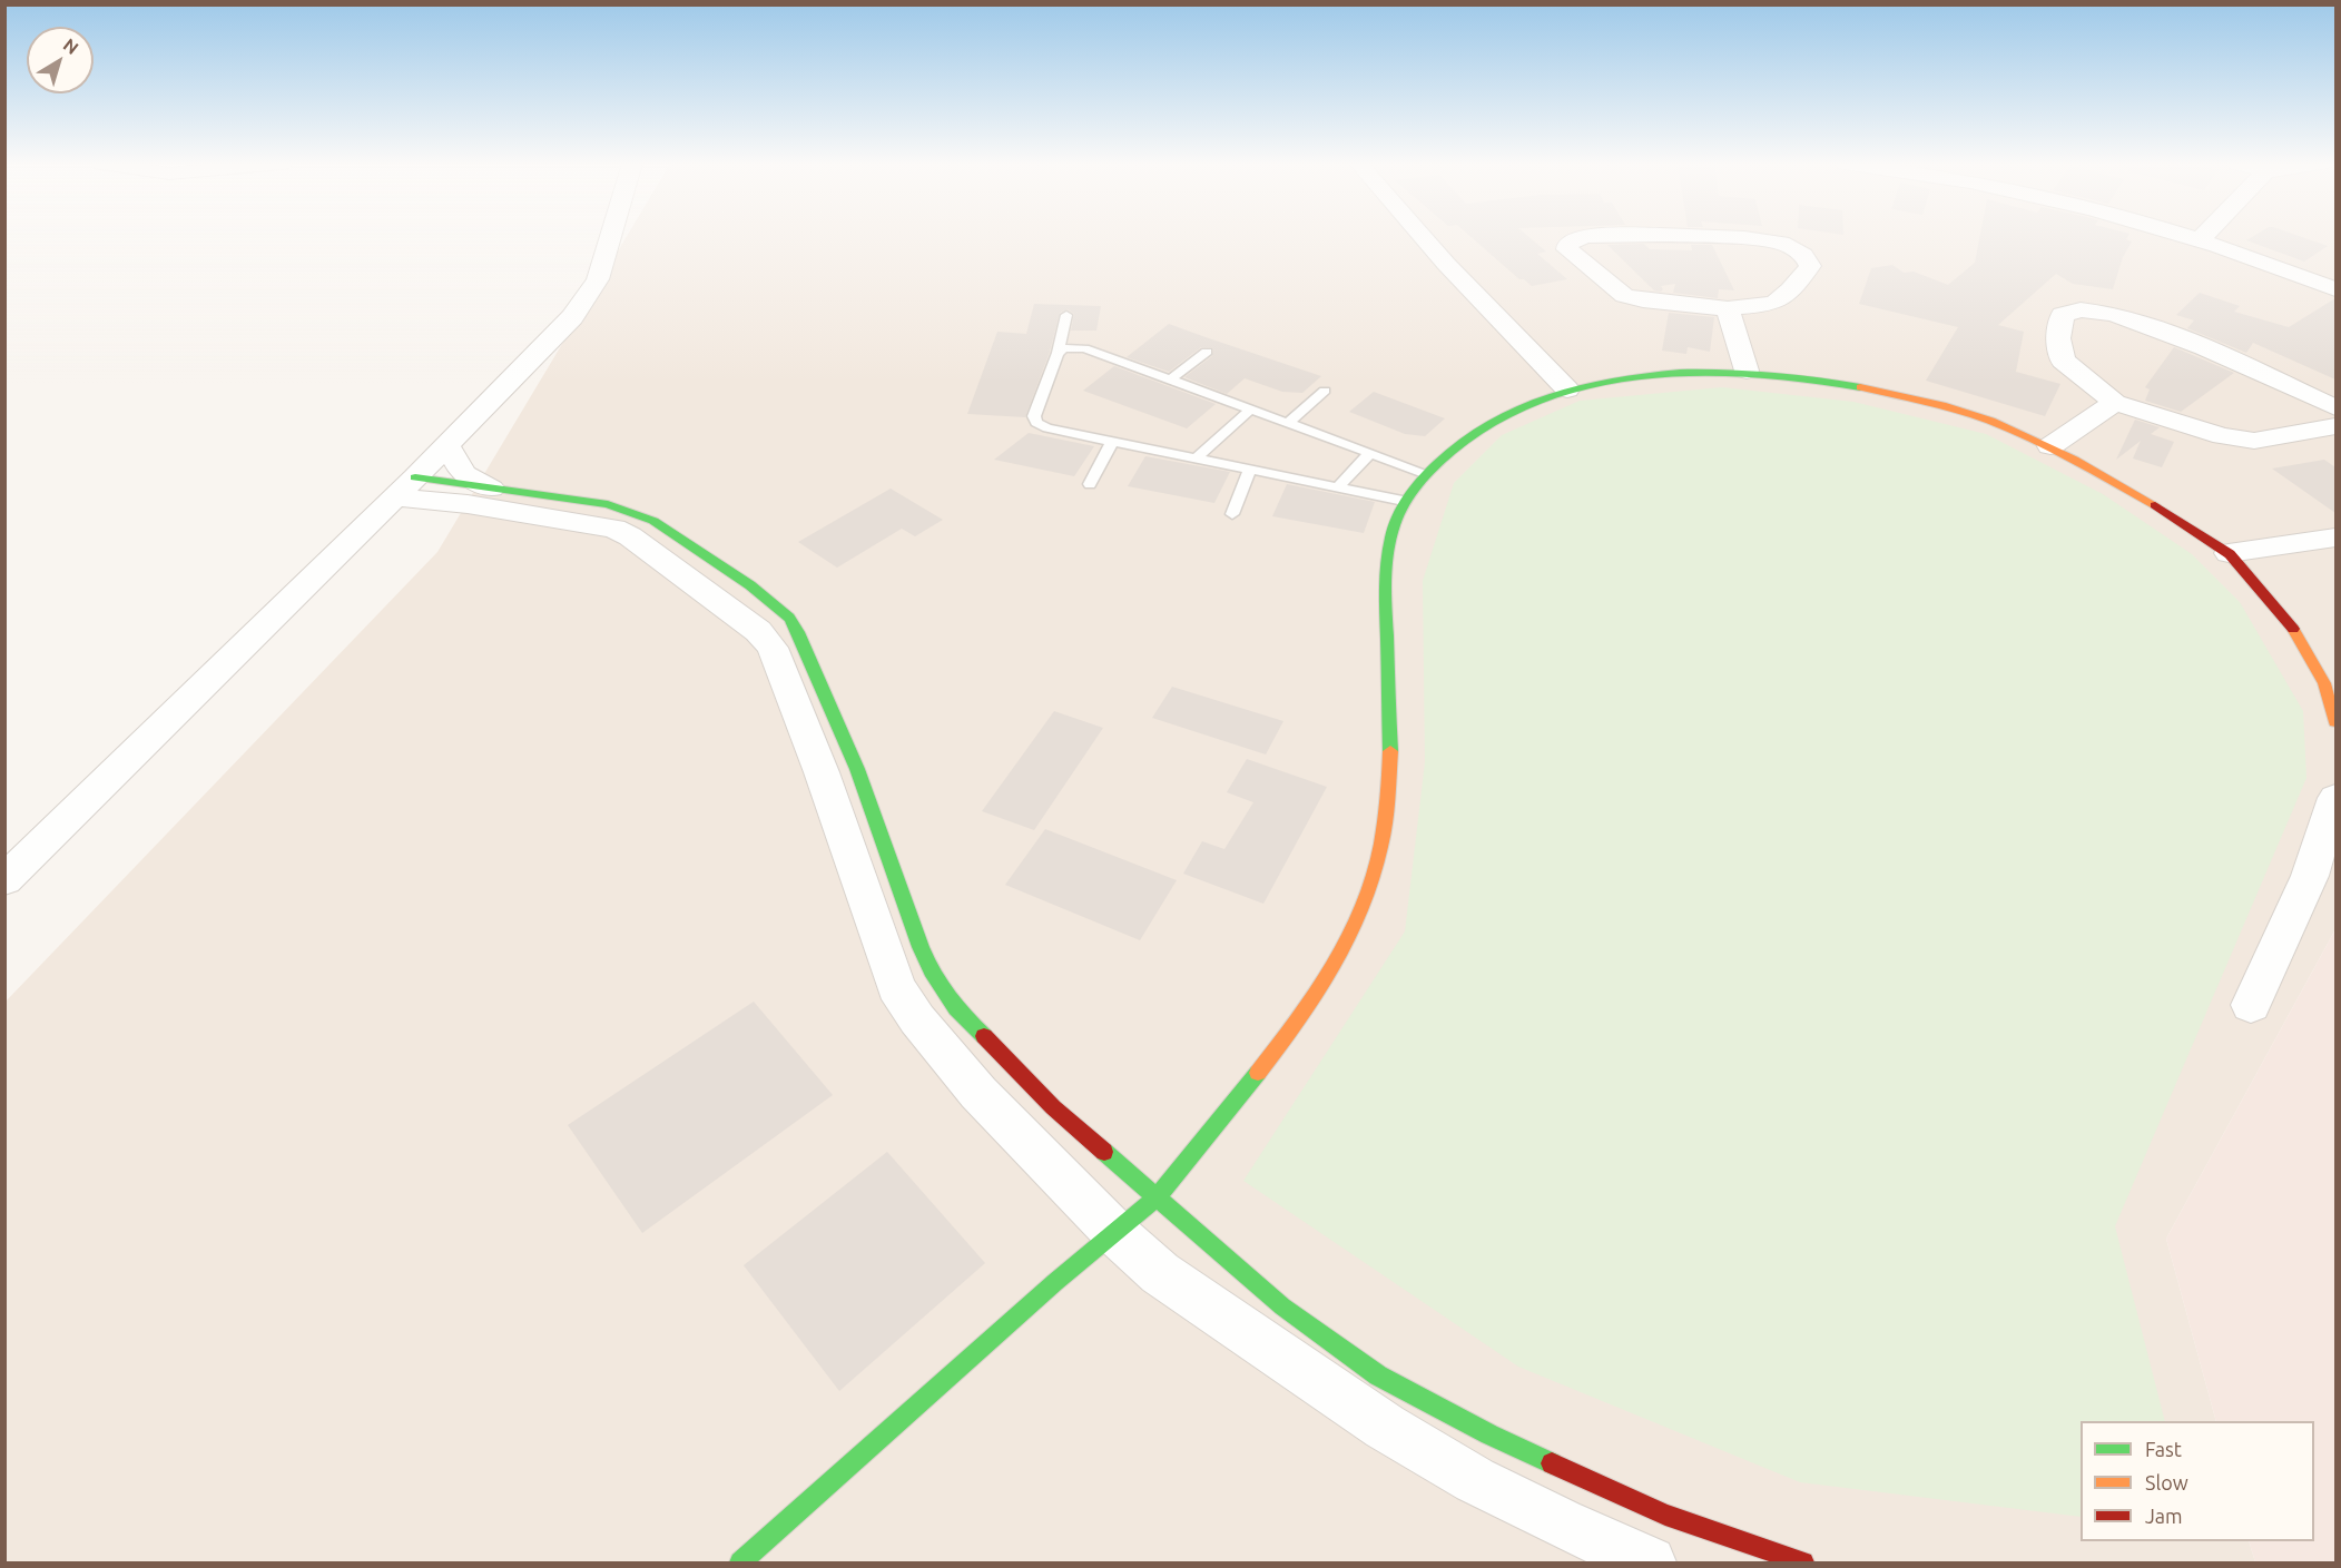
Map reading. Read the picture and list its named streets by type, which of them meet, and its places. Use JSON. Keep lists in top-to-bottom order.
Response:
{
  "legend": ["Fast", "Slow", "Jam"],
  "north": "top right"
}
